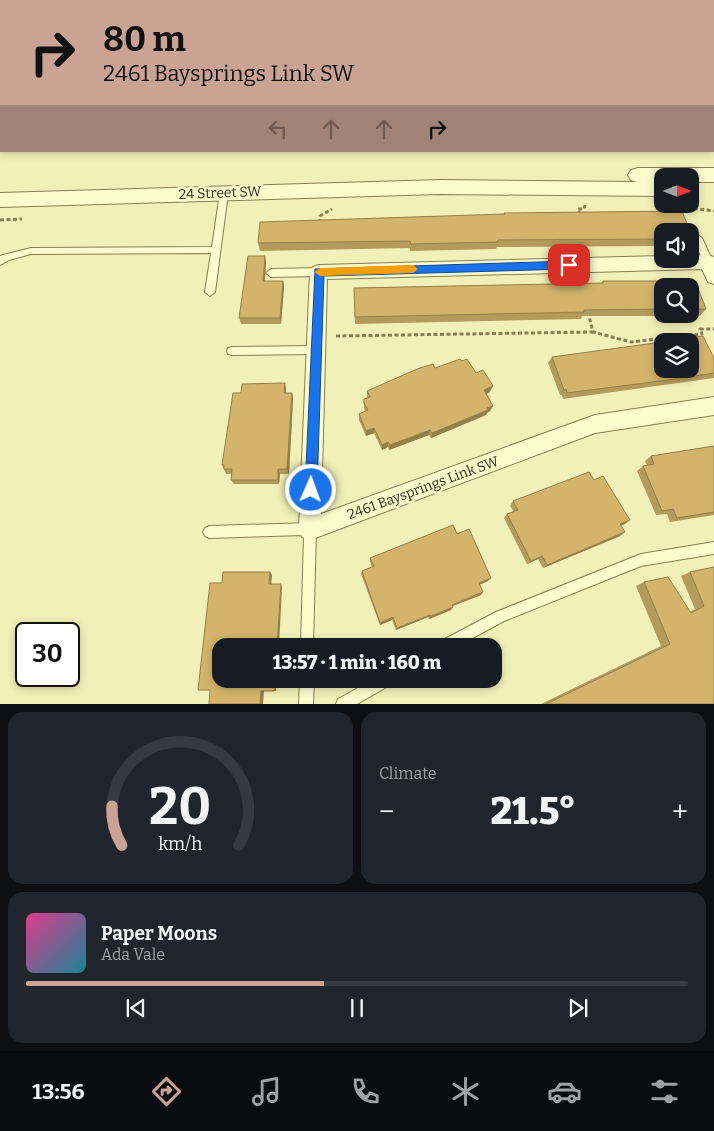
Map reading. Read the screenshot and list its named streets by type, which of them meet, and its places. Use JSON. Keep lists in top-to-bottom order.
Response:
{
  "streets": {
    "street": ["24 Street SW", "2461 Baysprings Link SW"]
  },
  "north": "right",
  "page": {
    "turn": ["80 m", "2461 Baysprings Link SW"],
    "limit": "30",
    "trip": "13:57 · 1 min · 160 m",
    "tile": "Climate",
    "heat": ["−", "21.5°", "+"],
    "song": ["Paper Moons", "Ada Vale"],
    "tabs": "13:56",
    "gauge": ["20", "km/h"]
  }
}
